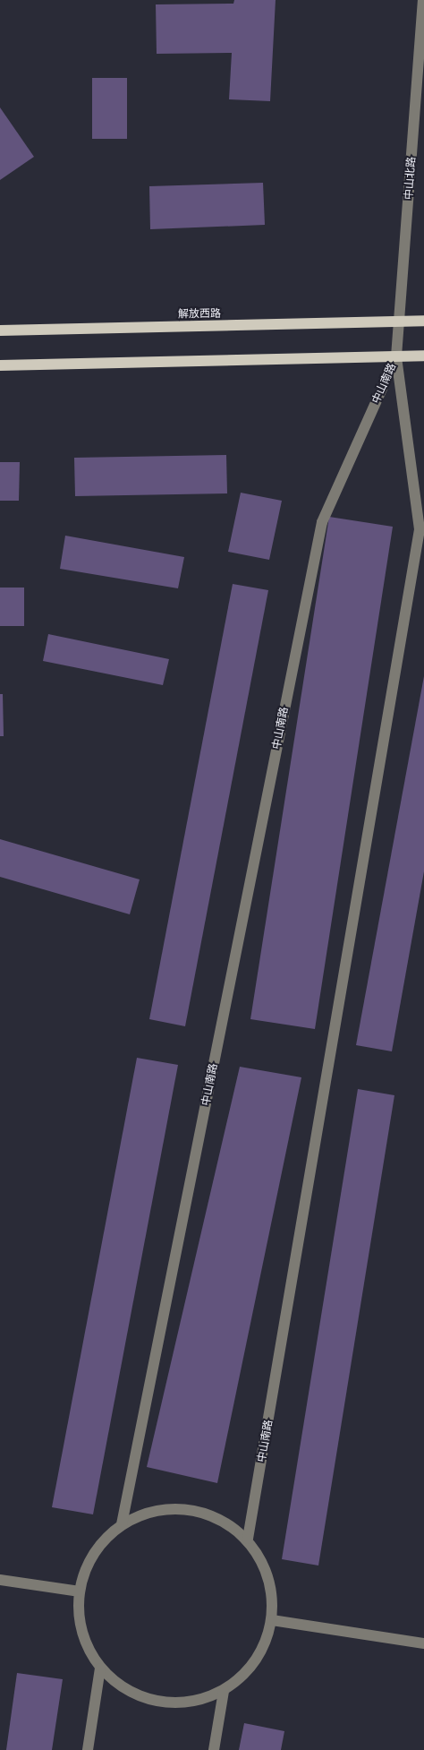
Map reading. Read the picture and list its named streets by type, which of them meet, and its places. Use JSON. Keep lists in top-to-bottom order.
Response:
{
  "streets": {
    "main road": ["解放西路"],
    "street": ["中山北路", "中山南路"]
  },
  "crossings": [
    ["中山北路", "解放西路"],
    ["中山北路", "中山南路"]
  ]
}
